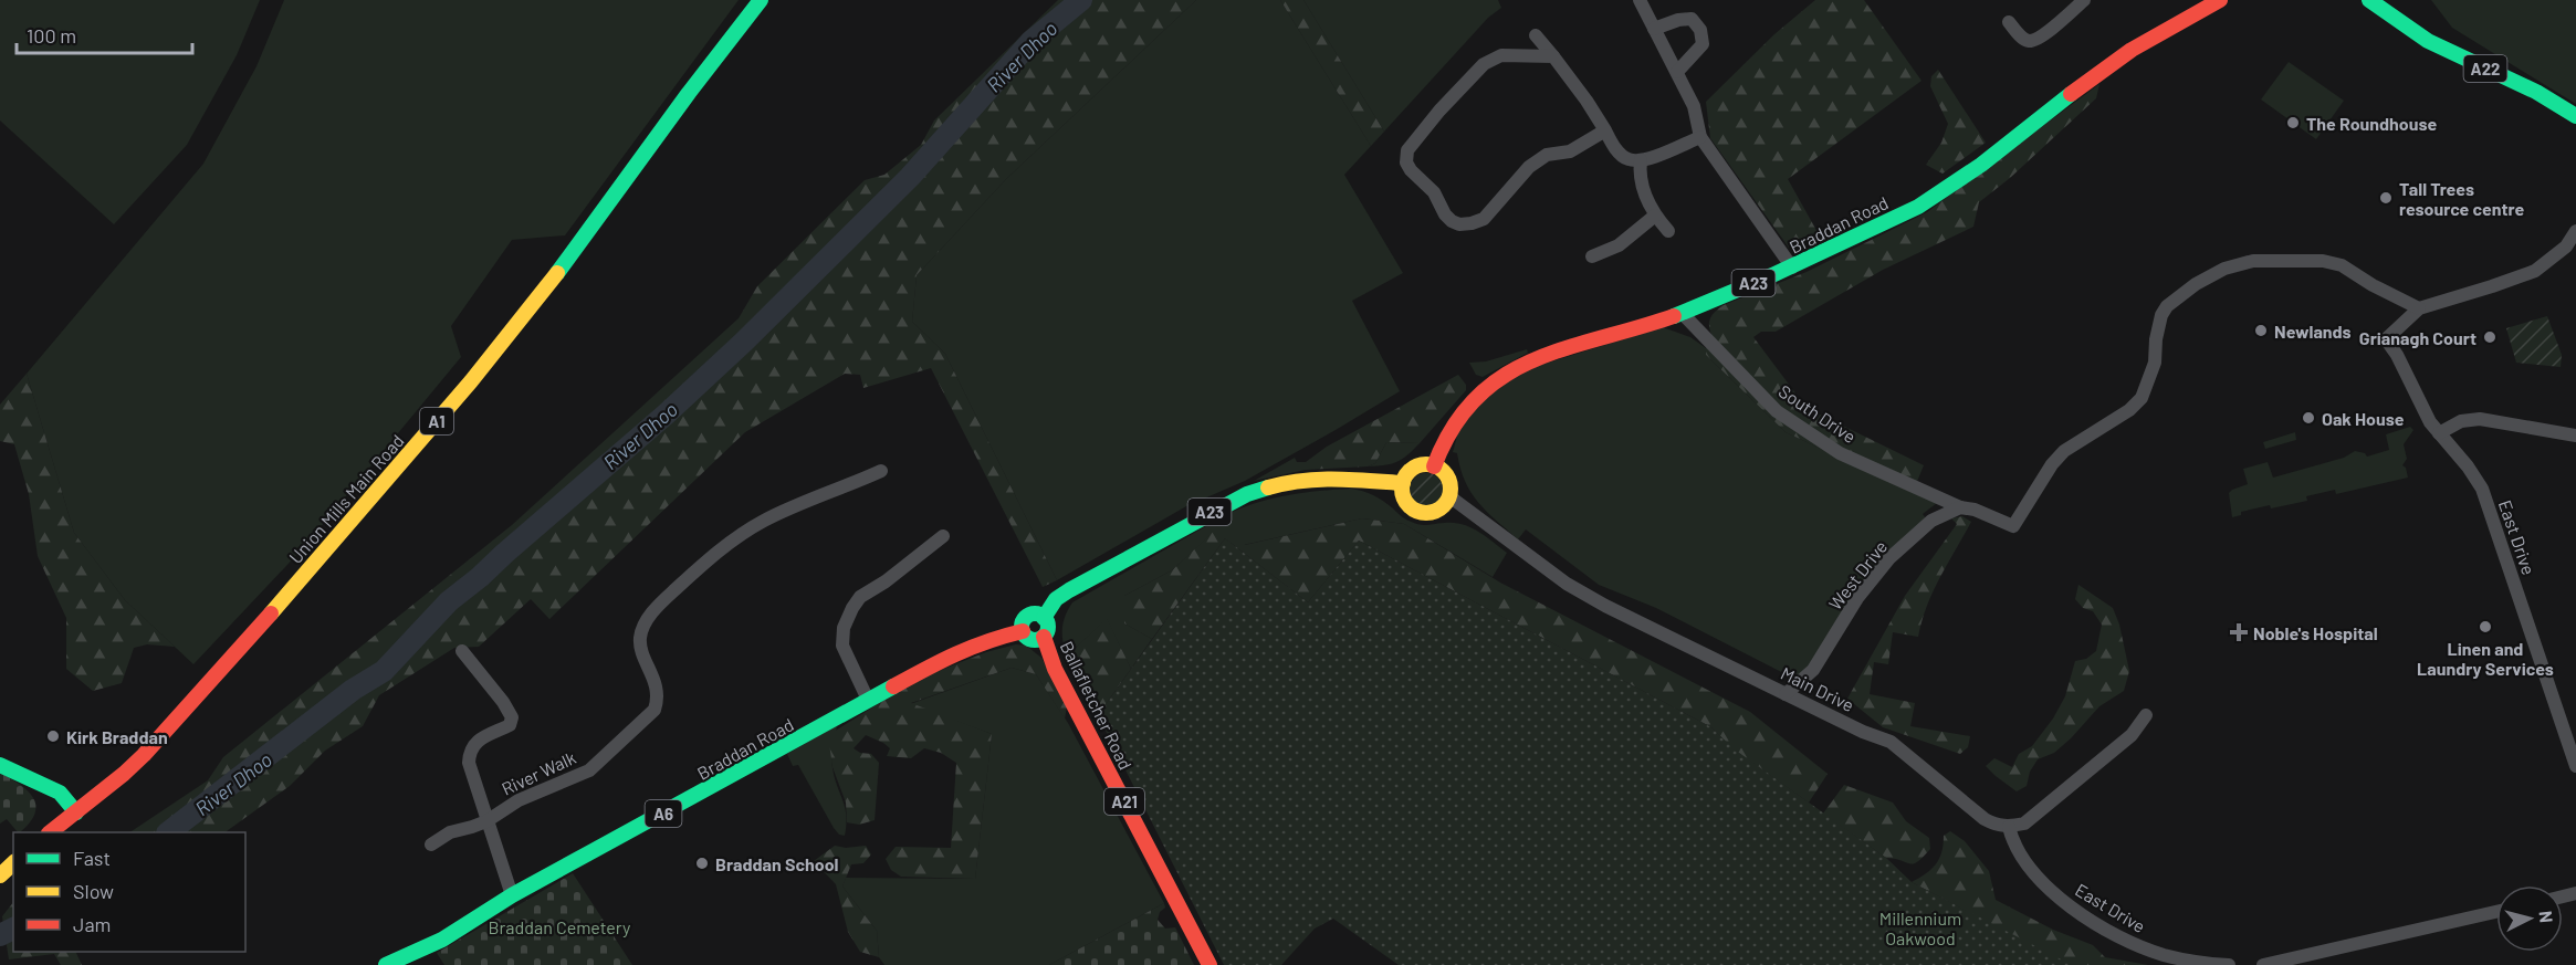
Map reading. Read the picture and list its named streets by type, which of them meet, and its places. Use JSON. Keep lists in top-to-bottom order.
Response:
{
  "streets": {
    "main road": [
      "A22",
      "Braddan Road",
      "A23",
      "A1",
      "Union Mills Main Road",
      "Ballafletcher Road",
      "A21",
      "A6"
    ],
    "street": [
      "South Drive",
      "East Drive",
      "West Drive",
      "Main Drive",
      "River Walk"
    ]
  },
  "crossings": [
    ["Braddan Road", "A23"],
    ["Braddan Road", "South Drive"],
    ["Braddan Road", "Main Drive"],
    ["Braddan Road", "Ballafletcher Road"],
    ["A23", "Main Drive"],
    ["A23", "Ballafletcher Road"],
    ["South Drive", "West Drive"],
    ["East Drive", "Main Drive"],
    ["West Drive", "Main Drive"]
  ],
  "water": ["River Dhoo"],
  "parks": ["Millennium Oakwood", "Braddan Cemetery"],
  "places": {
    "other": [
      "The Roundhouse",
      "Tall Trees resource centre",
      "Newlands",
      "Grianagh Court",
      "Oak House",
      "Linen and Laundry Services",
      "Kirk Braddan",
      "Braddan School"
    ],
    "health": ["Noble's Hospital"]
  },
  "legend": ["Fast", "Slow", "Jam"],
  "scale_bar": "100 m",
  "north": "right"
}
